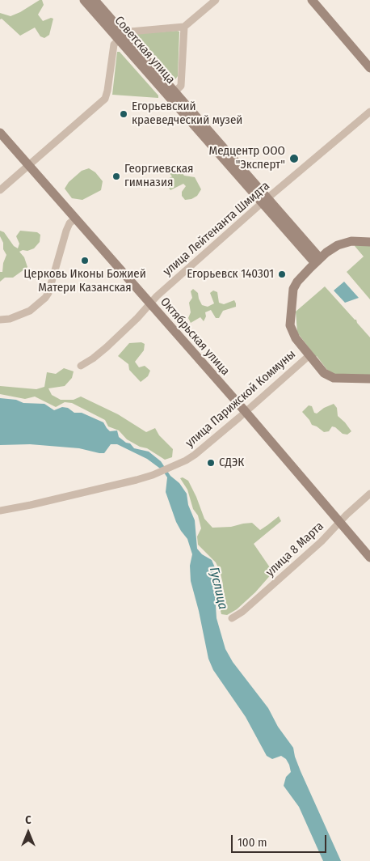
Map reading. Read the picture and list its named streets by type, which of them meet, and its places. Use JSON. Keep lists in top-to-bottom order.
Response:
{
  "streets": {
    "main road": ["Советская улица", "Октябрьская улица"],
    "street": ["улица Лейтенанта Шмидта", "улица Парижской Коммуны", "улица 8 Марта"]
  },
  "crossings": [
    ["Советская улица", "улица Лейтенанта Шмидта"],
    ["улица Лейтенанта Шмидта", "Октябрьская улица"],
    ["Октябрьская улица", "улица Парижской Коммуны"],
    ["Октябрьская улица", "улица 8 Марта"]
  ],
  "water": ["Гуслица"],
  "places": [
    "Егорьевский краеведческий музей",
    "Медцентр ООО \"Эксперт\"",
    "Георгиевская гимназия",
    "Церковь Иконы Божией Матери Казанская",
    "Егорьевск 140301",
    "СДЭК"
  ],
  "scale_bar": "100 m",
  "north": "top"
}
